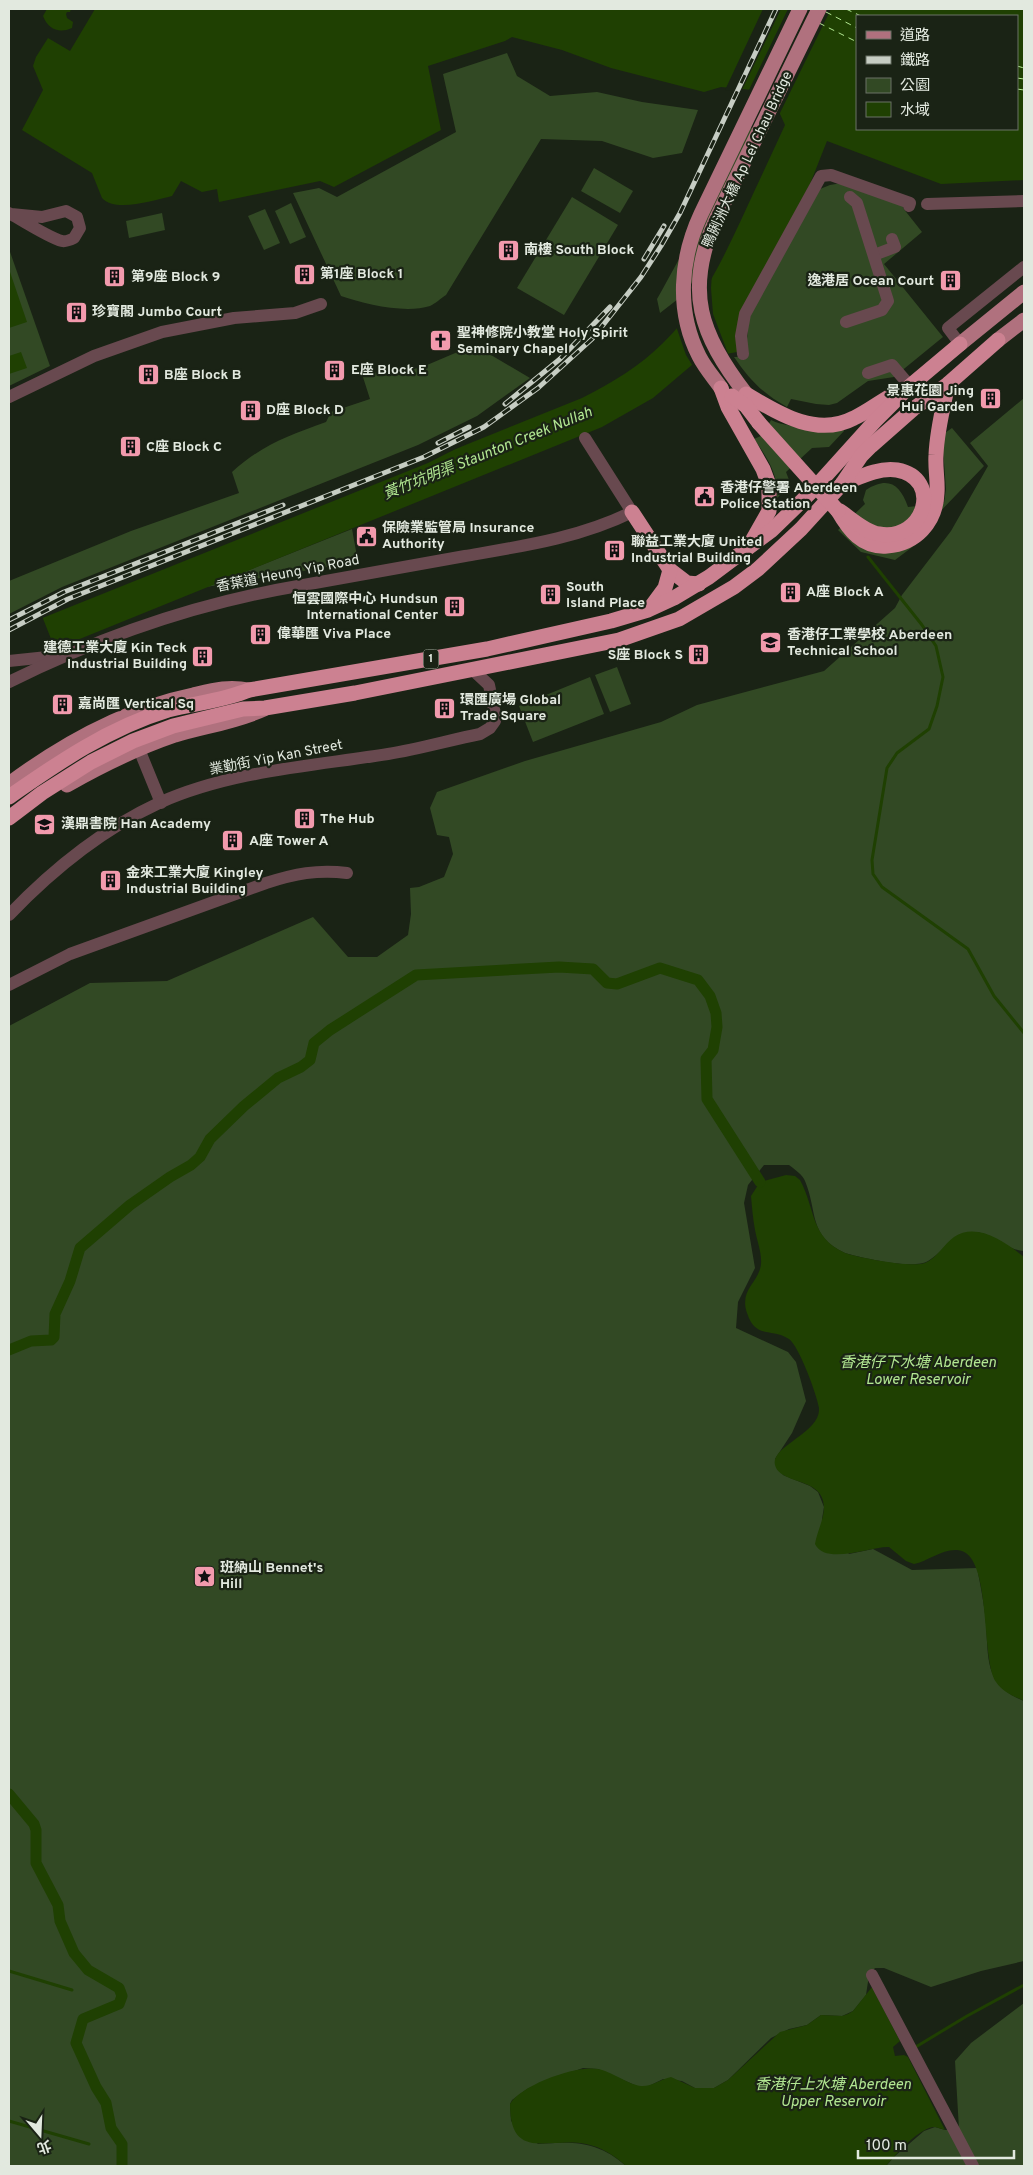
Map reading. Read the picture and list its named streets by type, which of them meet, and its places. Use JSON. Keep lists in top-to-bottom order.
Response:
{
  "streets": {
    "highway": ["1"],
    "main road": ["鴨脷洲大橋 Ap Lei Chau Bridge"],
    "street": ["香葉道 Heung Yip Road", "業勤街 Yip Kan Street"]
  },
  "crossings": [
    ["1", "業勤街 Yip Kan Street"]
  ],
  "water": ["黃竹坑明渠 Staunton Creek Nullah", "香港仔下水塘 Aberdeen Lower Reservoir", "香港仔上水塘 Aberdeen Upper Reservoir"],
  "places": {
    "building": [
      "南樓 South Block",
      "第1座 Block 1",
      "第9座 Block 9",
      "逸港居 Ocean Court",
      "珍寶閣 Jumbo Court",
      "E座 Block E",
      "B座 Block B",
      "景惠花園 Jing Hui Garden",
      "D座 Block D",
      "C座 Block C",
      "聯益工業大廈 United Industrial Building",
      "A座 Block A",
      "South Island Place",
      "恒雲國際中心 Hundsun International Center",
      "偉華匯 Viva Place",
      "S座 Block S",
      "建德工業大廈 Kin Teck Industrial Building",
      "嘉尚匯 Vertical Sq",
      "環匯廣場 Global Trade Square",
      "The Hub",
      "A座 Tower A",
      "金來工業大廈 Kingley Industrial Building"
    ],
    "church": ["聖神修院小教堂 Holy Spirit Seminary Chapel"],
    "public building": ["香港仔警署 Aberdeen Police Station", "保險業監管局 Insurance Authority"],
    "school or university": ["香港仔工業學校 Aberdeen Technical School", "漢鼎書院 Han Academy"],
    "place": ["班納山 Bennet's Hill"]
  },
  "legend": [
    "道路",
    "鐵路",
    "公園",
    "水域"
  ],
  "scale_bar": "100 m",
  "north": "bottom"
}
